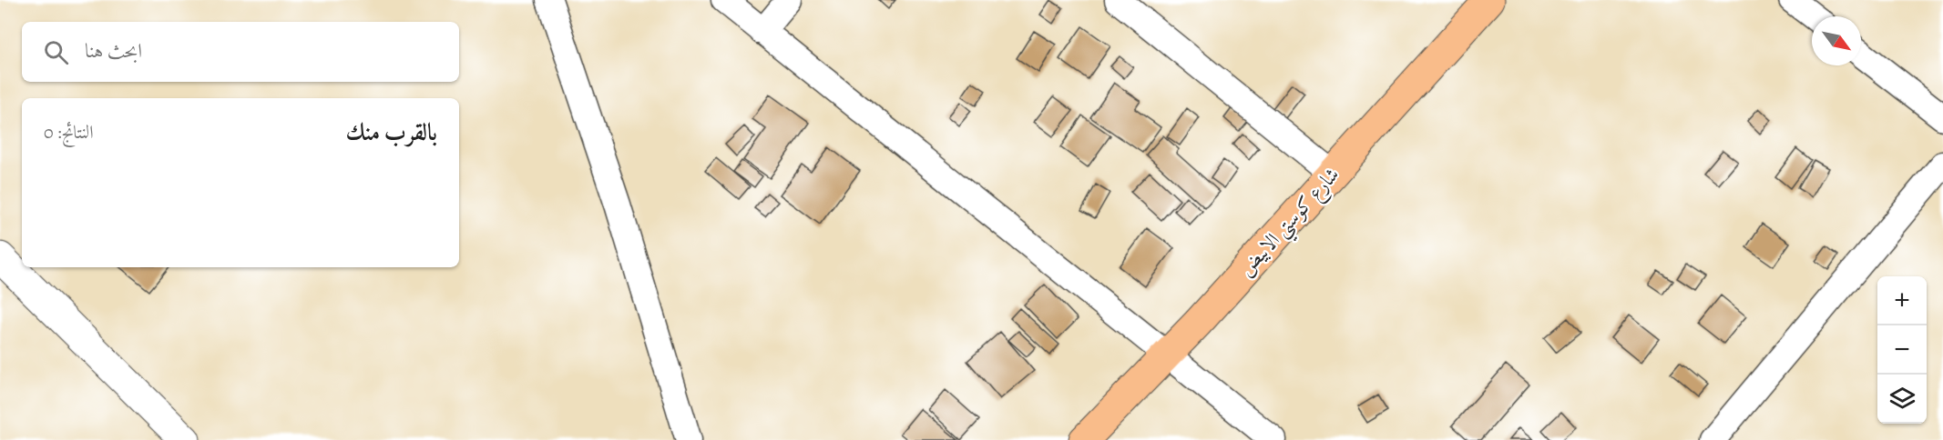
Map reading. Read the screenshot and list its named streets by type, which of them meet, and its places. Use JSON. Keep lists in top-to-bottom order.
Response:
{
  "streets": {
    "highway": ["شارع كوستي الابيض"]
  },
  "north": "bottom right",
  "page": {
    "search": "ابحث هنا",
    "heading": ["بالقرب منك", "النتائج: 0"],
    "map_buttons": ["+", "−"]
  }
}
